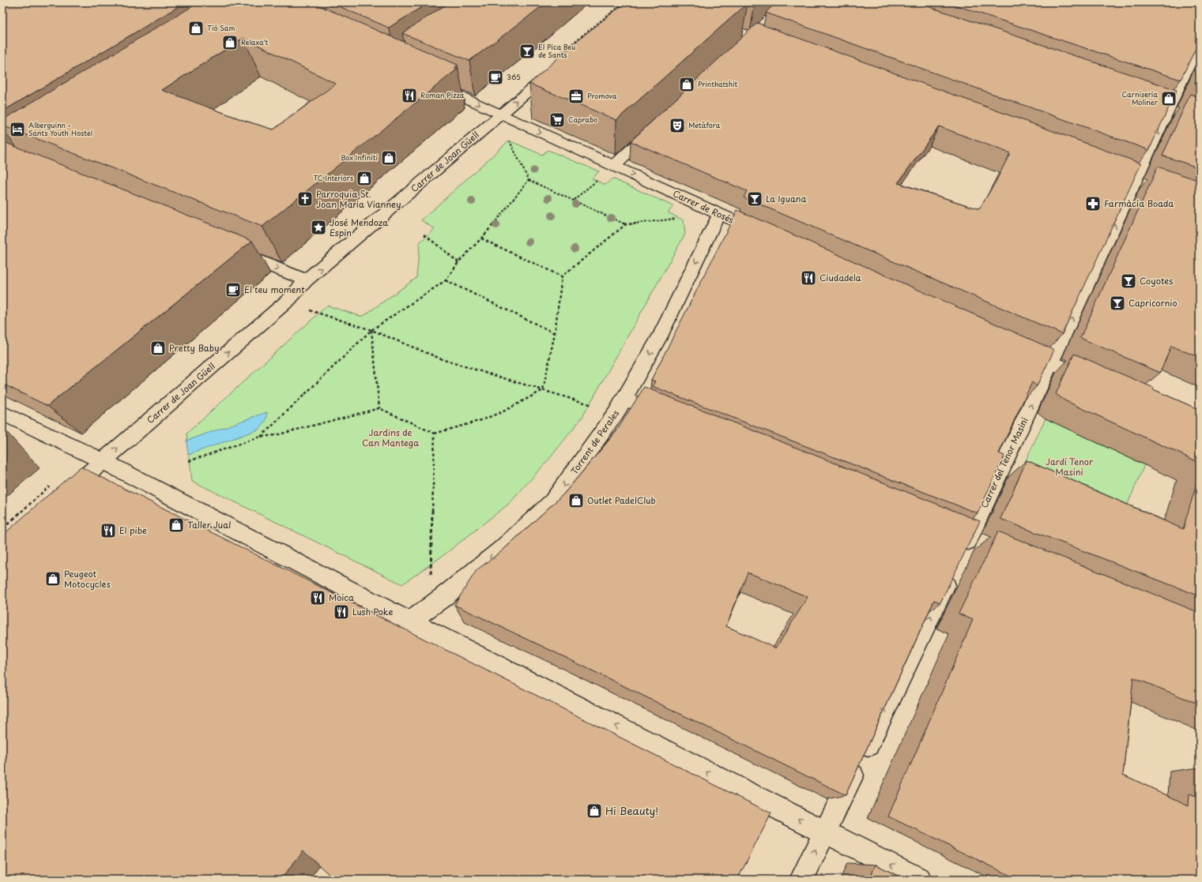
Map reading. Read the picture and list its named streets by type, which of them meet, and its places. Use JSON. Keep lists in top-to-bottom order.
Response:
{
  "streets": {
    "street": [
      "Carrer de Joan Güell",
      "Carrer de Rosés",
      "Torrent de Perales",
      "Carrer del Tenor Masini"
    ]
  },
  "crossings": [
    ["Carrer de Joan Güell", "Carrer de Rosés"],
    ["Carrer de Rosés", "Torrent de Perales"]
  ],
  "one_way": [
    "Carrer de Joan Güell",
    "Carrer de Rosés",
    "Torrent de Perales",
    "Carrer del Tenor Masini"
  ],
  "parks": ["Jardins de Can Mantega", "Jardí Tenor Masini"],
  "places": {
    "shop": [
      "Tió Sam",
      "Relaxa't",
      "Printhatshit",
      "Carniseria Moliner",
      "Box Infiniti",
      "TC Interiors",
      "Pretty Baby",
      "Outlet PadelClub",
      "Taller Jual",
      "Peugeot Motocycles",
      "Hi Beauty!"
    ],
    "bar": [
      "El Pica Beu de Sants",
      "La Iguana",
      "Coyotes",
      "Capricornio"
    ],
    "cafe": ["365", "El teu moment"],
    "restaurant": [
      "Roman Pizza",
      "Ciudadela",
      "El pibe",
      "Moica",
      "Lush Poke"
    ],
    "office": ["Promova"],
    "supermarket": ["Caprabo"],
    "theatre": ["Metàfora"],
    "hotel": ["Alberguinn - Sants Youth Hostel"],
    "church": ["Parroquia St. Joan Maria Vianney"],
    "pharmacy": ["Farmàcia Boada"],
    "place": ["José Mendoza Espin"]
  }
}
